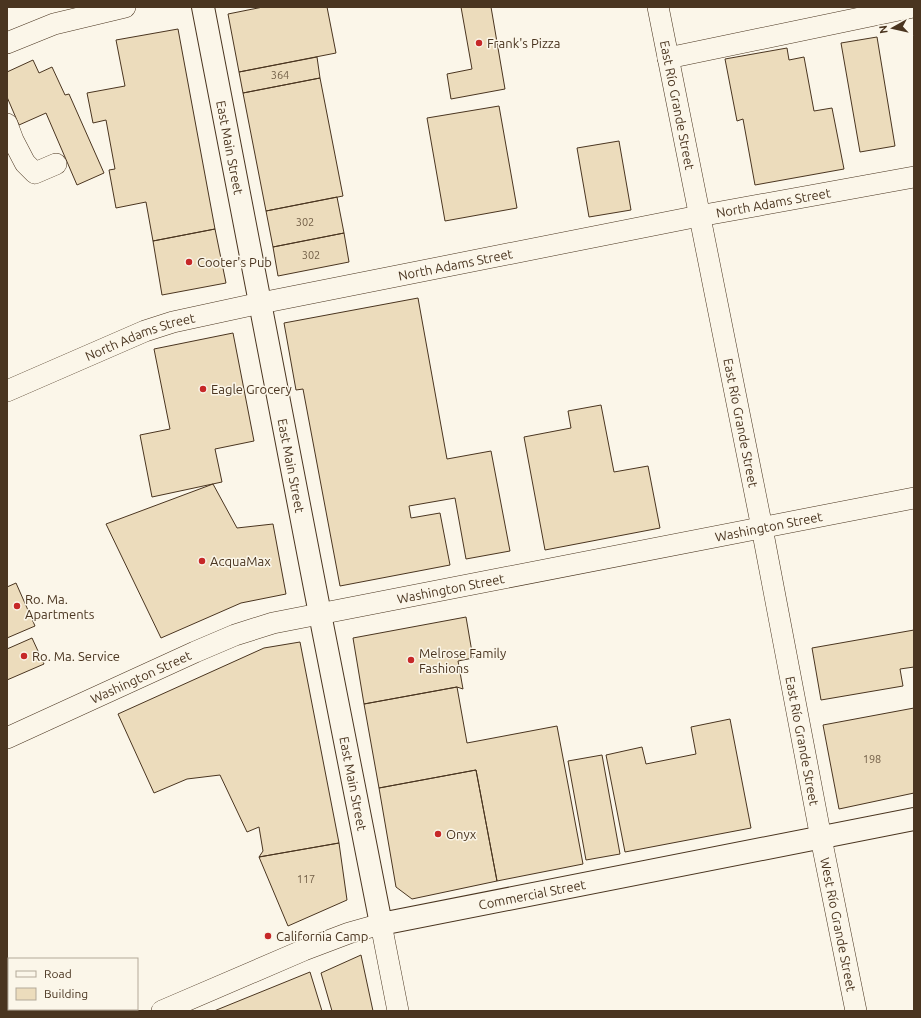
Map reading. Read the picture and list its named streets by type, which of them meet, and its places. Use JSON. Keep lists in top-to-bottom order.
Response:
{
  "streets": {
    "main road": ["East Main Street", "Commercial Street"],
    "street": [
      "East Río Grande Street",
      "North Adams Street",
      "Washington Street",
      "West Río Grande Street"
    ]
  },
  "crossings": [
    ["East Río Grande Street", "North Adams Street"],
    ["East Río Grande Street", "Washington Street"],
    ["East Río Grande Street", "Commercial Street"],
    ["East Río Grande Street", "West Río Grande Street"],
    ["East Main Street", "North Adams Street"],
    ["East Main Street", "Washington Street"],
    ["East Main Street", "Commercial Street"],
    ["Commercial Street", "West Río Grande Street"]
  ],
  "places": [
    "Frank's Pizza",
    "Cooter's Pub",
    "Eagle Grocery",
    "AcquaMax",
    "Ro. Ma. Apartments",
    "Ro. Ma. Service",
    "Melrose Family Fashions",
    "Onyx",
    "California Camp"
  ],
  "house_numbers": [
    "364",
    "302",
    "302",
    "198",
    "117"
  ],
  "legend": ["Road", "Building"],
  "north": "left"
}
